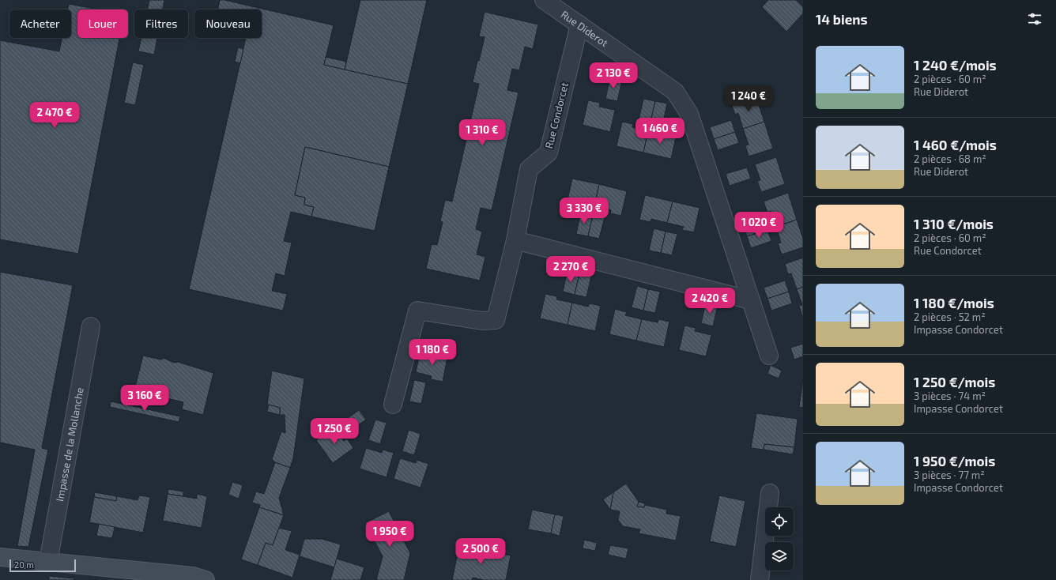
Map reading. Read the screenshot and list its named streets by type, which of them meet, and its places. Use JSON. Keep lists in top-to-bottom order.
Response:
{
  "streets": {
    "street": ["Rue Diderot", "Rue Condorcet", "Impasse de la Mollanche"]
  },
  "crossings": [
    ["Rue Diderot", "Rue Condorcet"]
  ],
  "scale_bar": "20 m",
  "page": {
    "heading": "14 biens",
    "chip": [
      "Acheter",
      "Louer",
      "Filtres",
      "Nouveau"
    ],
    "list": [
      {
        "name": "1 240 €/mois",
        "note": "2 pièces · 60 m² · Rue Diderot"
      },
      {
        "name": "1 460 €/mois",
        "note": "2 pièces · 68 m² · Rue Diderot"
      },
      {
        "name": "1 310 €/mois",
        "note": "2 pièces · 60 m² · Rue Condorcet"
      },
      {
        "name": "1 180 €/mois",
        "note": "2 pièces · 52 m² · Impasse Condorcet"
      },
      {
        "name": "1 250 €/mois",
        "note": "3 pièces · 74 m² · Impasse Condorcet"
      },
      {
        "name": "1 950 €/mois",
        "note": "3 pièces · 77 m² · Impasse Condorcet"
      }
    ],
    "price": [
      "2 130 €",
      "1 240 €",
      "2 470 €",
      "1 460 €",
      "1 310 €",
      "3 330 €",
      "1 020 €",
      "2 270 €",
      "2 420 €",
      "1 180 €",
      "3 160 €",
      "1 250 €",
      "1 950 €",
      "2 500 €"
    ],
    "scale": "20 m"
  }
}
